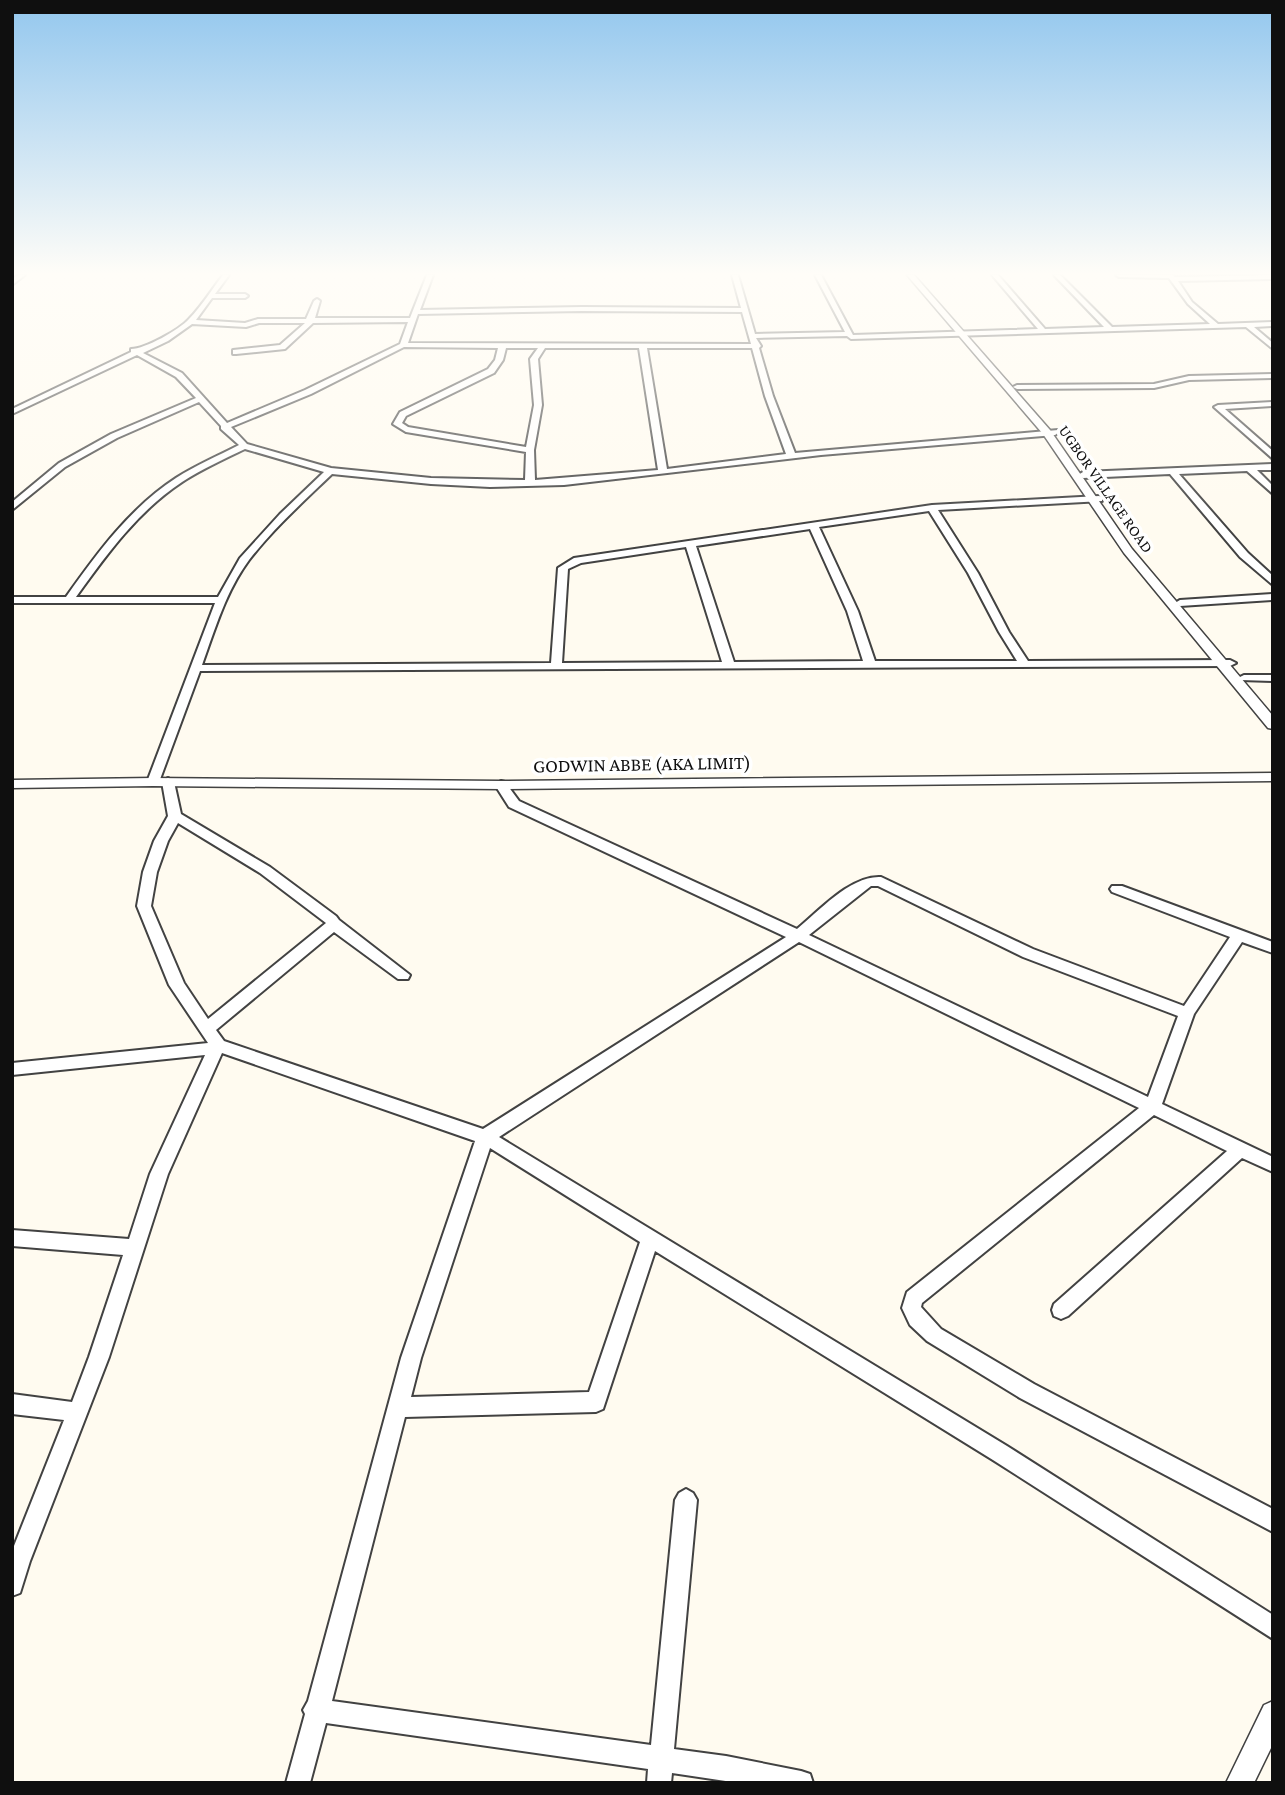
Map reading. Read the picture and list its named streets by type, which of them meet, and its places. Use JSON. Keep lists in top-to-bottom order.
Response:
{
  "streets": {
    "street": ["UGBOR VILLAGE ROAD", "GODWIN ABBE (AKA LIMIT)"]
  }
}
